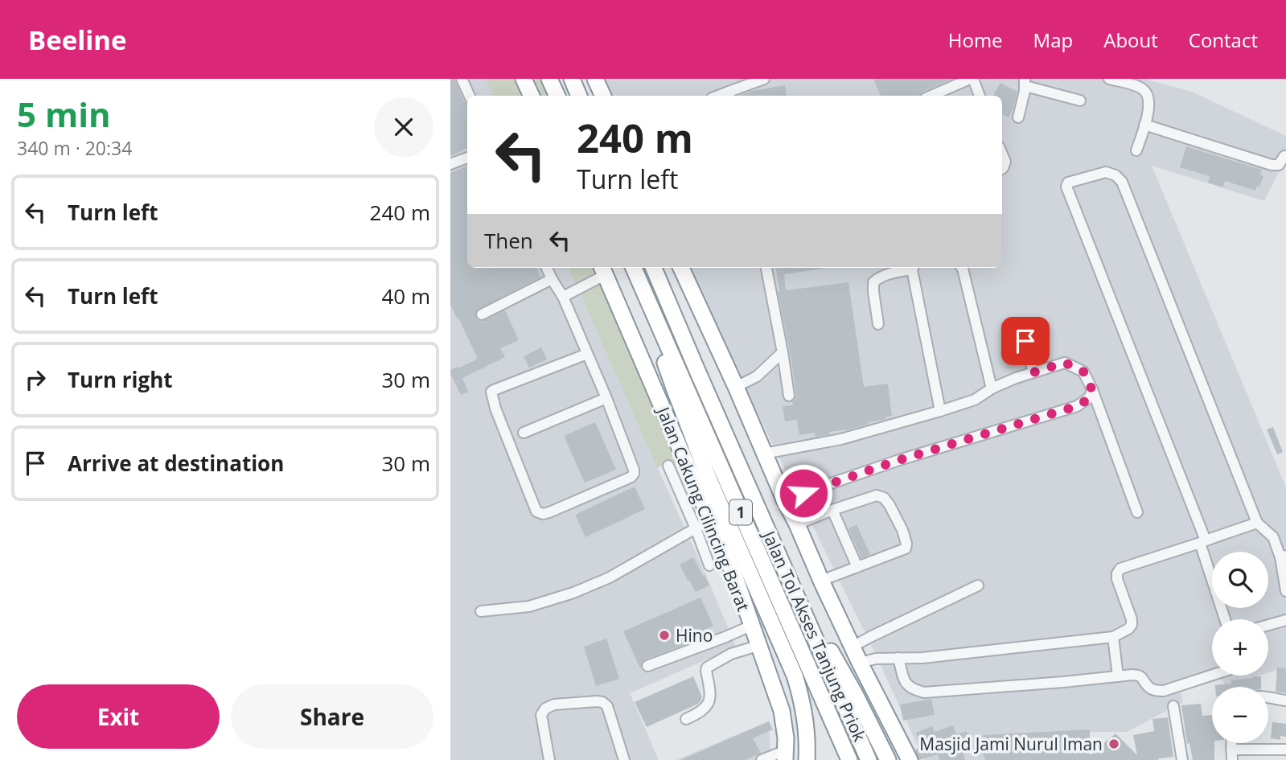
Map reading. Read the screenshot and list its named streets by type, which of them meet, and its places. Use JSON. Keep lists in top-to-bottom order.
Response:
{
  "streets": {
    "highway": ["Jalan Cakung Cilincing Barat", "1", "Jalan Tol Akses Tanjung Priok"]
  },
  "places": ["Hino", "Masjid Jami Nurul Iman"],
  "page": {
    "header": "Beeline",
    "nav": [
      "Home",
      "Map",
      "About",
      "Contact"
    ],
    "heading": ["5 min", "340 m · 20:34"],
    "turn": ["240 m", "Turn left"],
    "list": [
      {
        "name": "Turn left",
        "value": "240 m"
      },
      {
        "name": "Turn left",
        "value": "40 m"
      },
      {
        "name": "Turn right",
        "value": "30 m"
      },
      {
        "name": "Arrive at destination",
        "value": "30 m"
      }
    ],
    "then": "Then",
    "map_buttons": ["+", "−"],
    "buttons": ["Exit", "Share"]
  }
}
